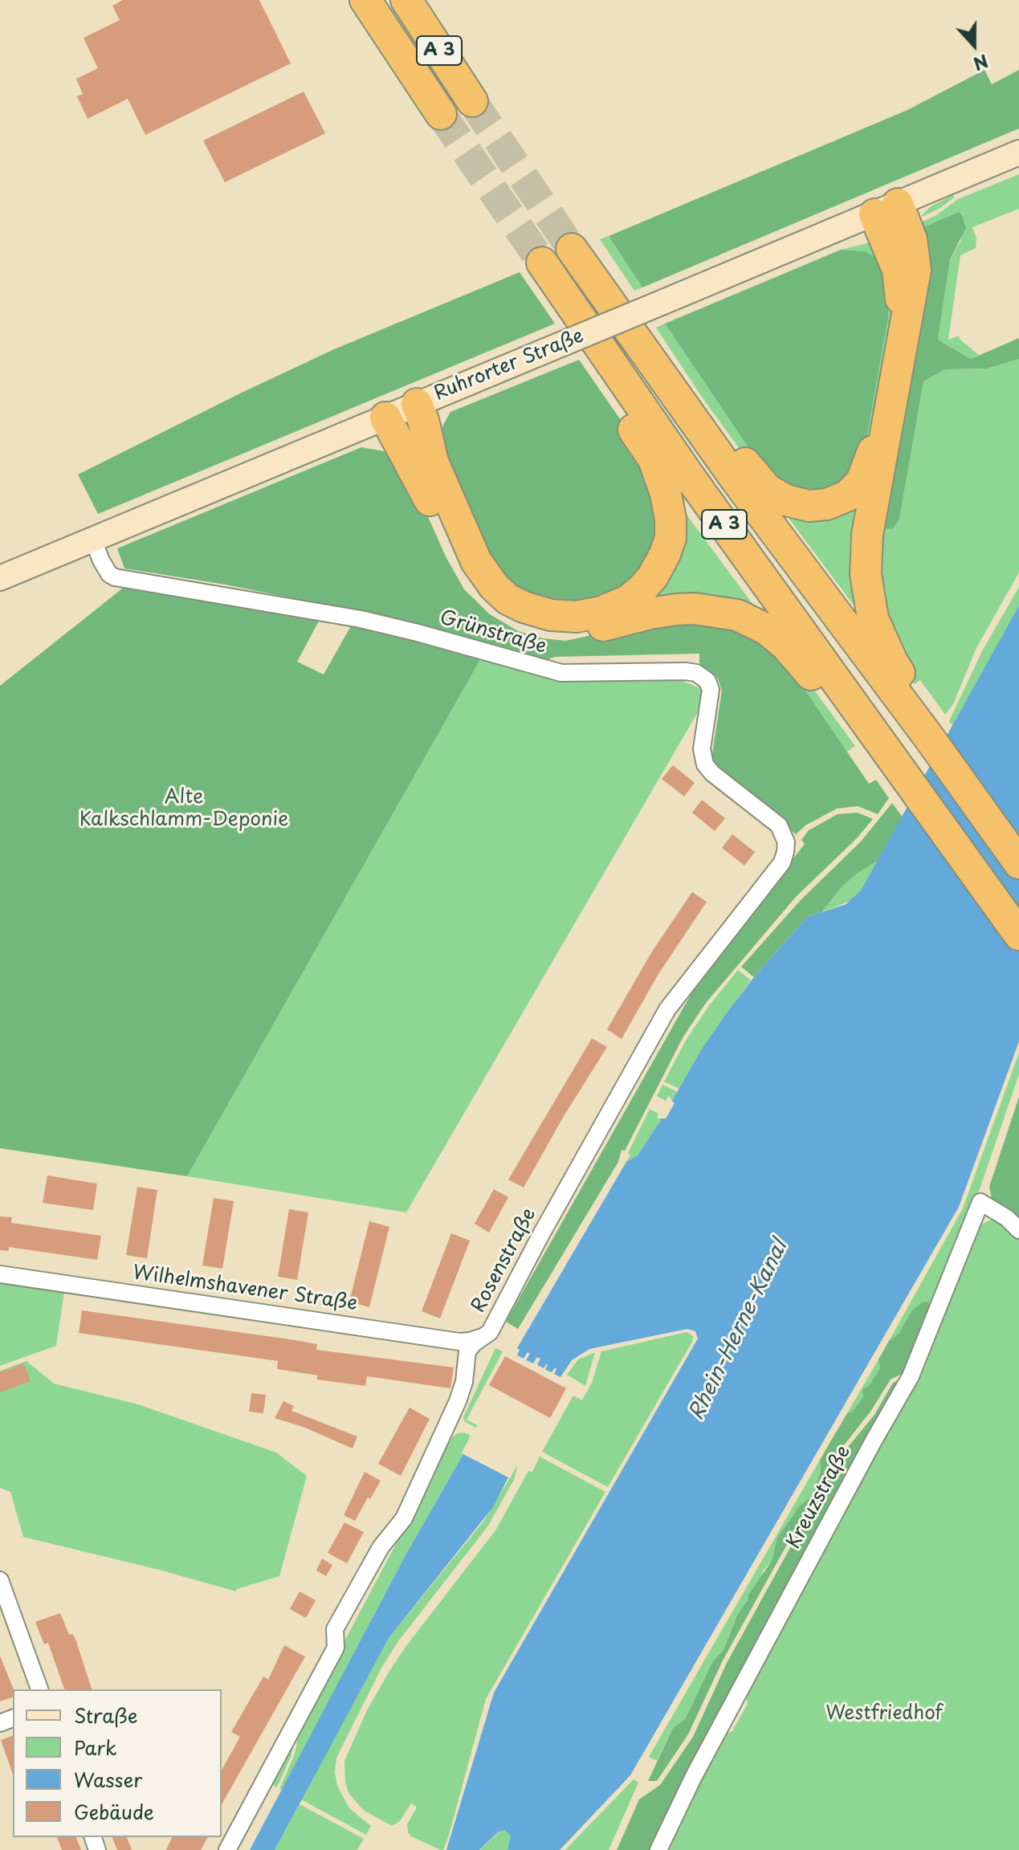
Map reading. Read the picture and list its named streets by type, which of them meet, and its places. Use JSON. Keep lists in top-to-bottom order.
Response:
{
  "streets": {
    "highway": ["A 3"],
    "main road": ["Ruhrorter Straße"],
    "street": [
      "Grünstraße",
      "Rosenstraße",
      "Wilhelmshavener Straße",
      "Kreuzstraße"
    ]
  },
  "crossings": [
    ["Ruhrorter Straße", "Grünstraße"],
    ["Grünstraße", "Rosenstraße"],
    ["Rosenstraße", "Wilhelmshavener Straße"]
  ],
  "water": ["Rhein-Herne-Kanal"],
  "parks": ["Alte Kalkschlamm-Deponie", "Westfriedhof"],
  "legend": [
    "Straße",
    "Park",
    "Wasser",
    "Gebäude"
  ],
  "north": "bottom"
}
